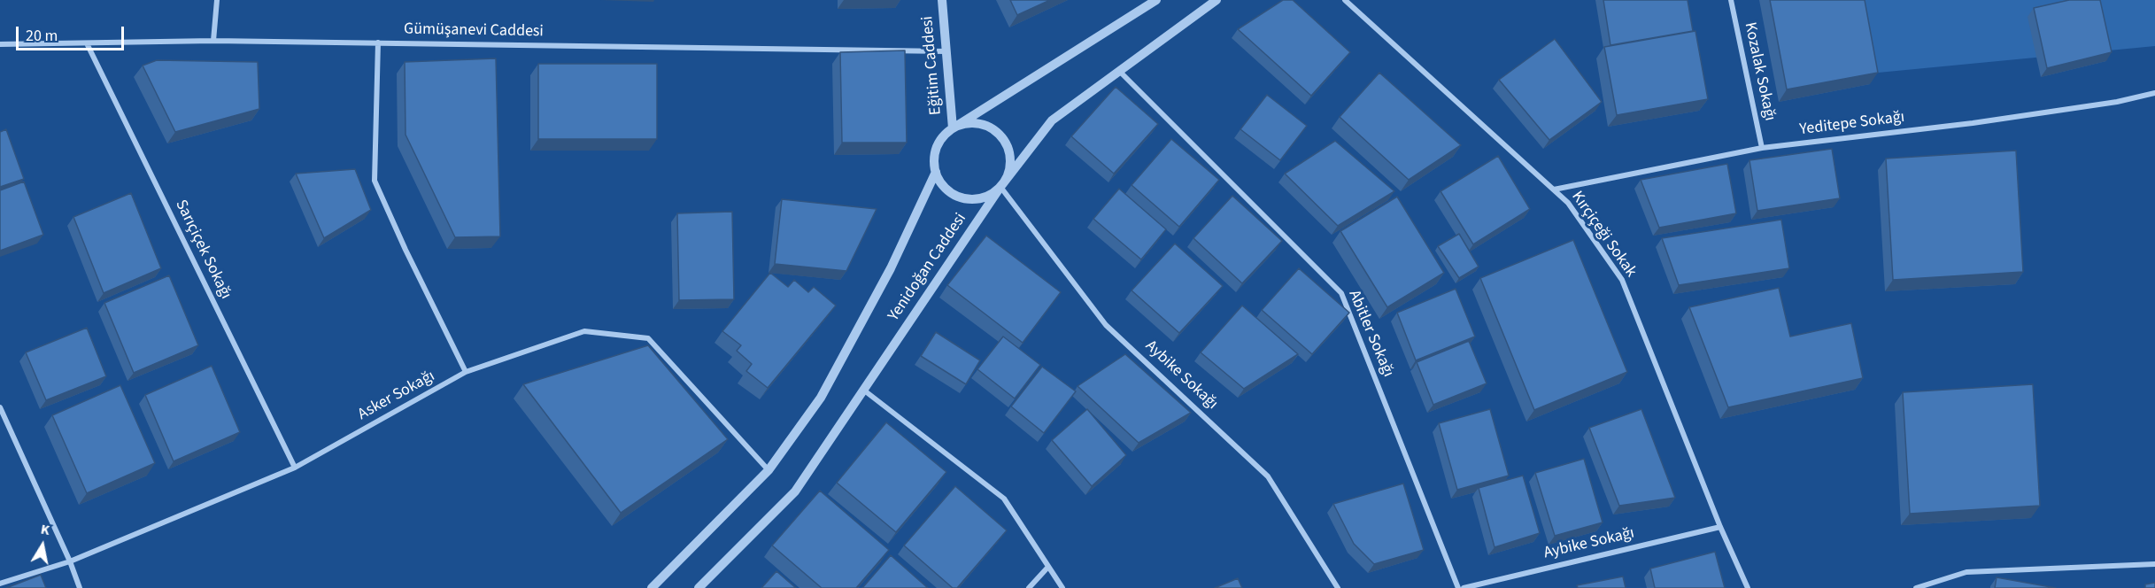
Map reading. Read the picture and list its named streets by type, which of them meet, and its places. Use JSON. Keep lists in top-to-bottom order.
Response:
{
  "streets": {
    "street": [
      "Gümüşanevi Caddesi",
      "Eğitim Caddesi",
      "Kozalak Sokağı",
      "Yeditepe Sokağı",
      "Kırçiçeği Sokak",
      "Sarıçiçek Sokağı",
      "Yenidoğan Caddesi",
      "Abitler Sokağı",
      "Aybike Sokağı",
      "Asker Sokağı"
    ]
  },
  "crossings": [
    ["Gümüşanevi Caddesi", "Eğitim Caddesi"],
    ["Gümüşanevi Caddesi", "Sarıçiçek Sokağı"],
    ["Eğitim Caddesi", "Yenidoğan Caddesi"],
    ["Eğitim Caddesi", "Aybike Sokağı"],
    ["Kozalak Sokağı", "Yeditepe Sokağı"],
    ["Yeditepe Sokağı", "Kırçiçeği Sokak"],
    ["Kırçiçeği Sokak", "Aybike Sokağı"],
    ["Sarıçiçek Sokağı", "Asker Sokağı"],
    ["Yenidoğan Caddesi", "Abitler Sokağı"],
    ["Yenidoğan Caddesi", "Aybike Sokağı"],
    ["Yenidoğan Caddesi", "Asker Sokağı"]
  ],
  "scale_bar": "20 m",
  "north": "top"
}
